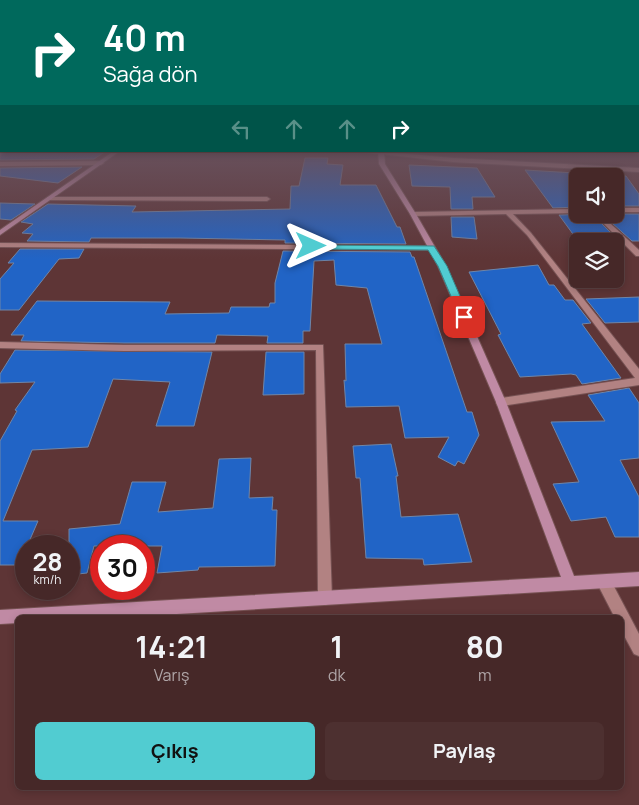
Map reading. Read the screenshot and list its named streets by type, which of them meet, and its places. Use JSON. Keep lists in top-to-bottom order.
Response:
{
  "page": {
    "turn": ["40 m", "Sağa dön"],
    "speed": "28 km/h",
    "limit": "30",
    "eta": [
      "14:21",
      "Varış",
      "1",
      "dk",
      "80",
      "m"
    ],
    "buttons": ["Çıkış", "Paylaş"]
  }
}
